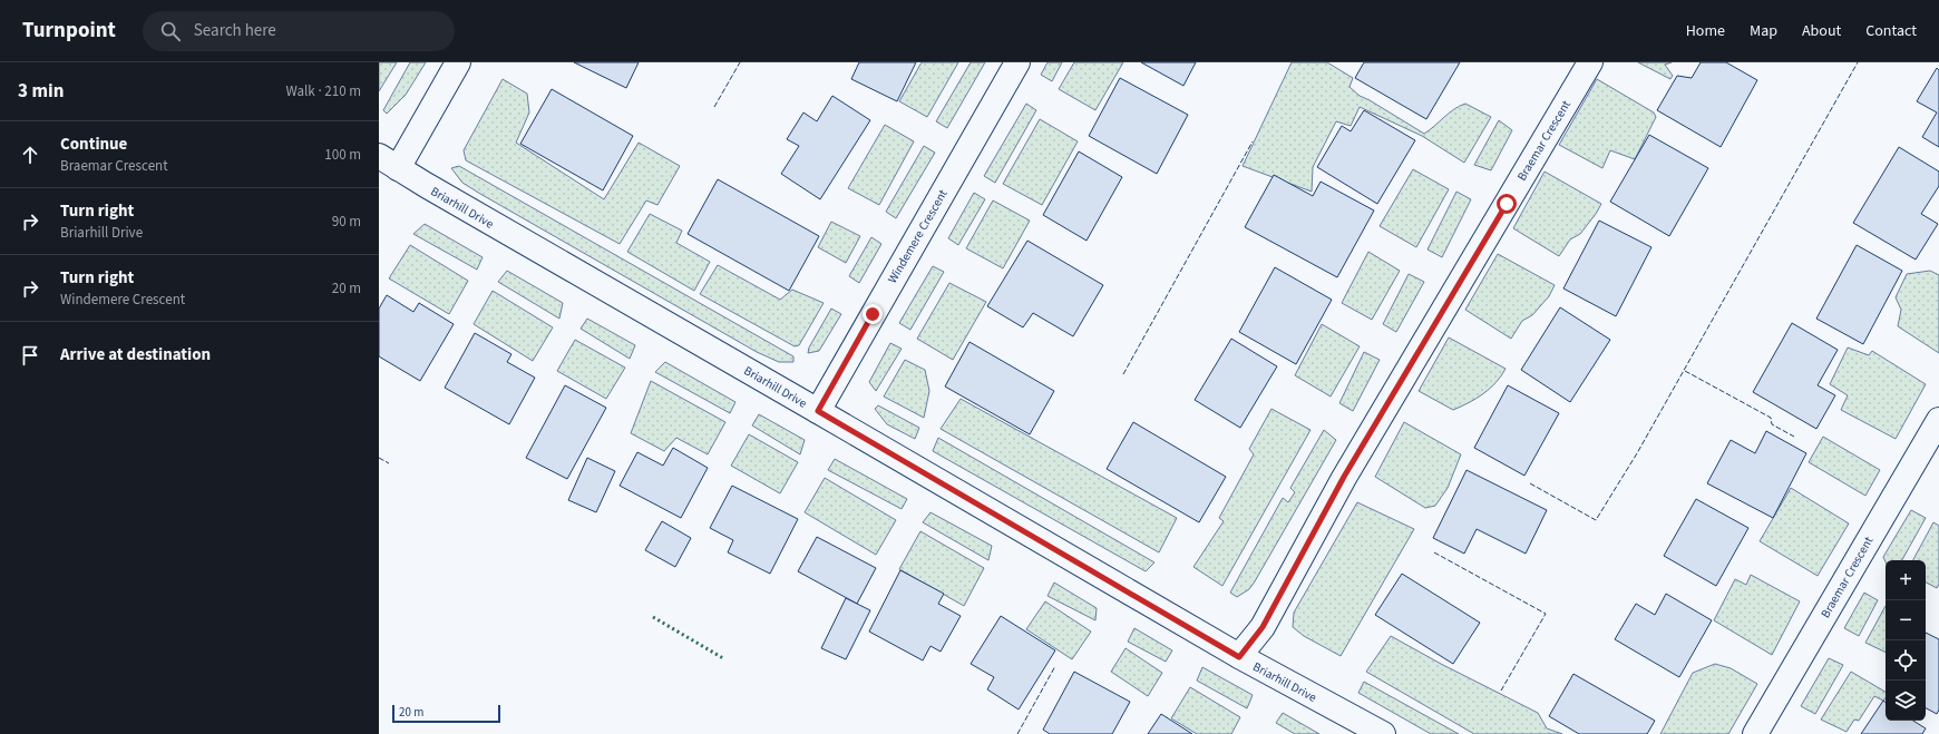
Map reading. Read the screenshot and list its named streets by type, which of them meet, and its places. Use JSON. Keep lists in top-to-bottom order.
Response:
{
  "streets": {
    "street": ["Braemar Crescent", "Briarhill Drive", "Windemere Crescent"]
  },
  "crossings": [
    ["Braemar Crescent", "Briarhill Drive"],
    ["Briarhill Drive", "Windemere Crescent"]
  ],
  "scale_bar": "20 m",
  "page": {
    "header": "Turnpoint",
    "search": "Search here",
    "nav": [
      "Home",
      "Map",
      "About",
      "Contact"
    ],
    "heading": ["3 min", "Walk · 210 m"],
    "list": [
      ["Continue", "Braemar Crescent", "100 m"],
      ["Turn right", "Briarhill Drive", "90 m"],
      ["Turn right", "Windemere Crescent", "20 m"],
      "Arrive at destination"
    ],
    "map_buttons": ["+", "−"],
    "scale": "20 m"
  }
}
